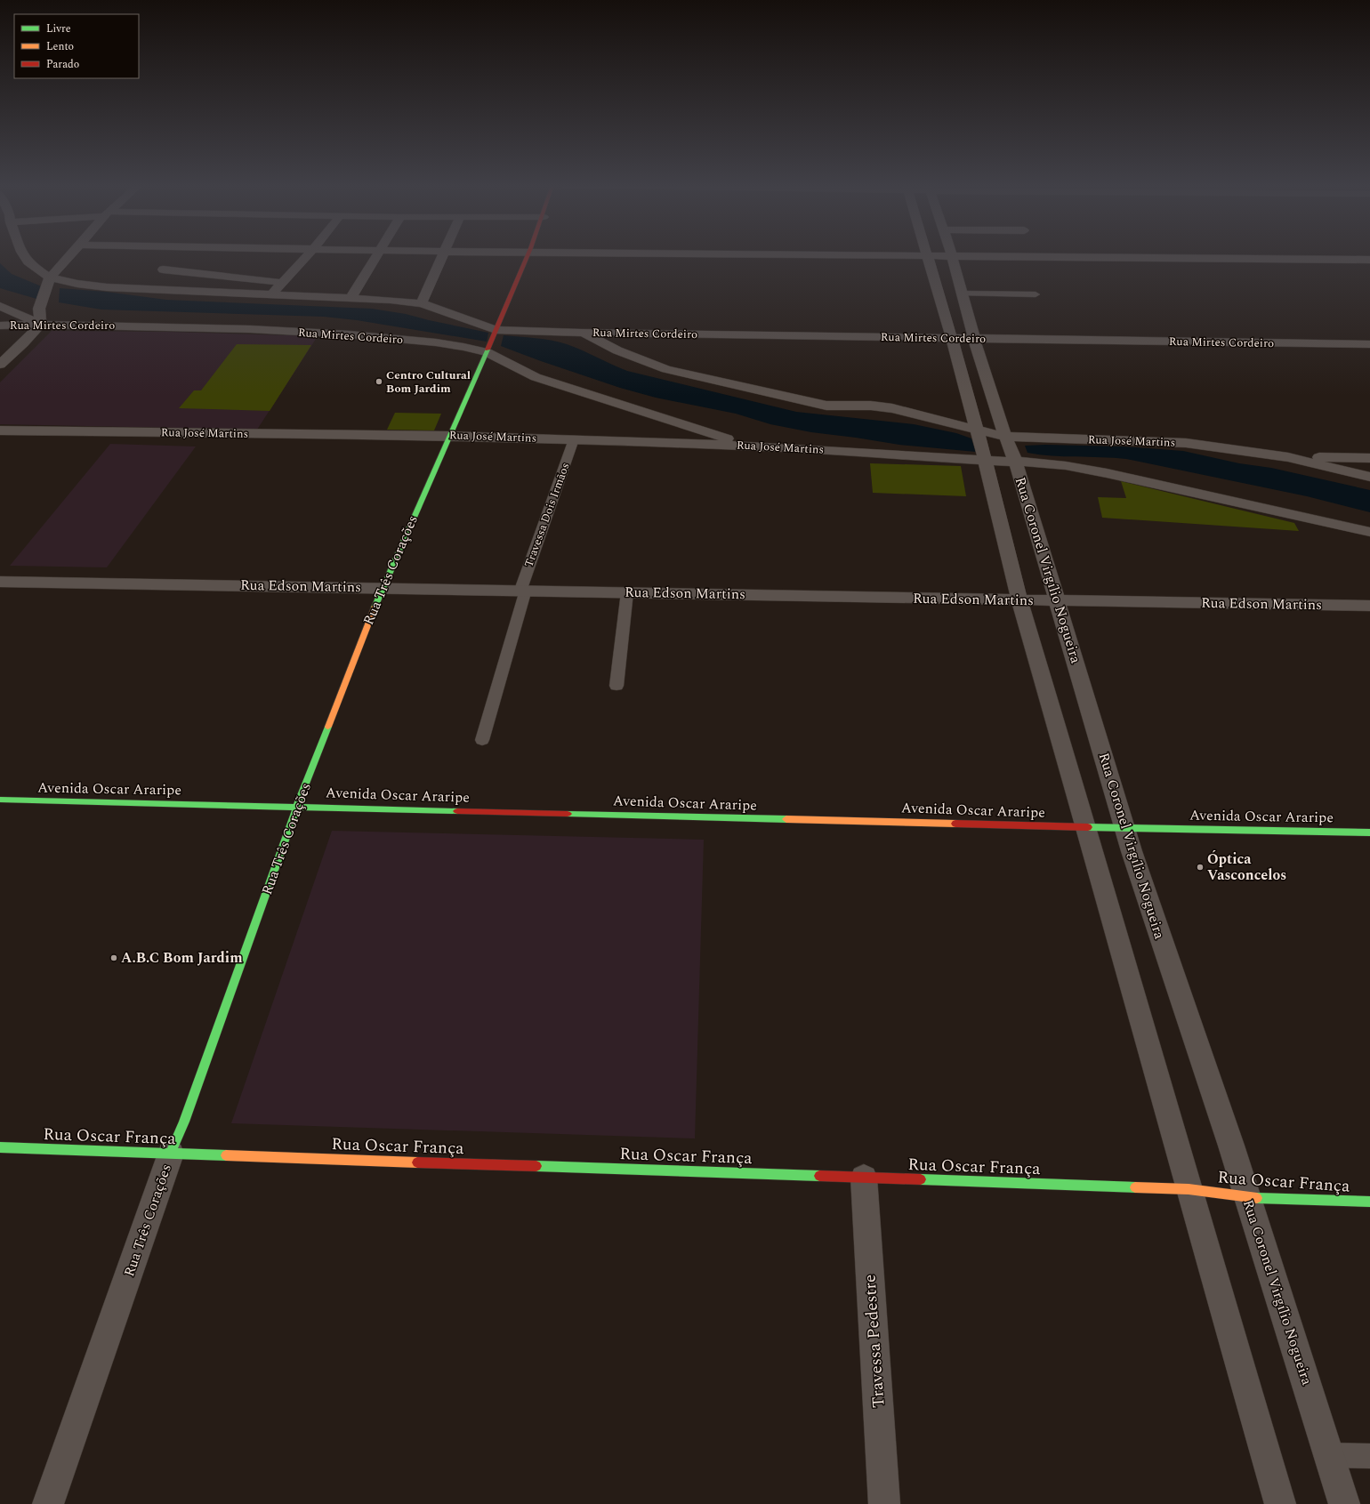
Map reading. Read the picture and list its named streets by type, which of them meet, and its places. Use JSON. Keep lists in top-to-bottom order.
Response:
{
  "streets": {
    "street": [
      "Rua Mirtes Cordeiro",
      "Rua José Martins",
      "Rua Três Corações",
      "Rua Coronel Virgílio Nogueira",
      "Rua Edson Martins",
      "Avenida Oscar Araripe",
      "Rua Oscar França",
      "Travessa Pedestre"
    ],
    "lane": ["Travessa Dois Irmãos"]
  },
  "crossings": [
    ["Rua Mirtes Cordeiro", "Rua José Martins"],
    ["Rua Mirtes Cordeiro", "Rua Três Corações"],
    ["Rua Mirtes Cordeiro", "Rua Coronel Virgílio Nogueira"],
    ["Rua José Martins", "Travessa Dois Irmãos"],
    ["Rua José Martins", "Rua Três Corações"],
    ["Rua José Martins", "Rua Coronel Virgílio Nogueira"],
    ["Travessa Dois Irmãos", "Rua Edson Martins"],
    ["Rua Três Corações", "Rua Edson Martins"],
    ["Rua Três Corações", "Avenida Oscar Araripe"],
    ["Rua Três Corações", "Rua Oscar França"],
    ["Rua Coronel Virgílio Nogueira", "Rua Edson Martins"],
    ["Rua Coronel Virgílio Nogueira", "Avenida Oscar Araripe"],
    ["Rua Coronel Virgílio Nogueira", "Rua Oscar França"],
    ["Rua Oscar França", "Travessa Pedestre"]
  ],
  "places": ["Centro Cultural Bom Jardim", "Óptica Vasconcelos", "A.B.C Bom Jardim"],
  "legend": ["Livre", "Lento", "Parado"]
}
